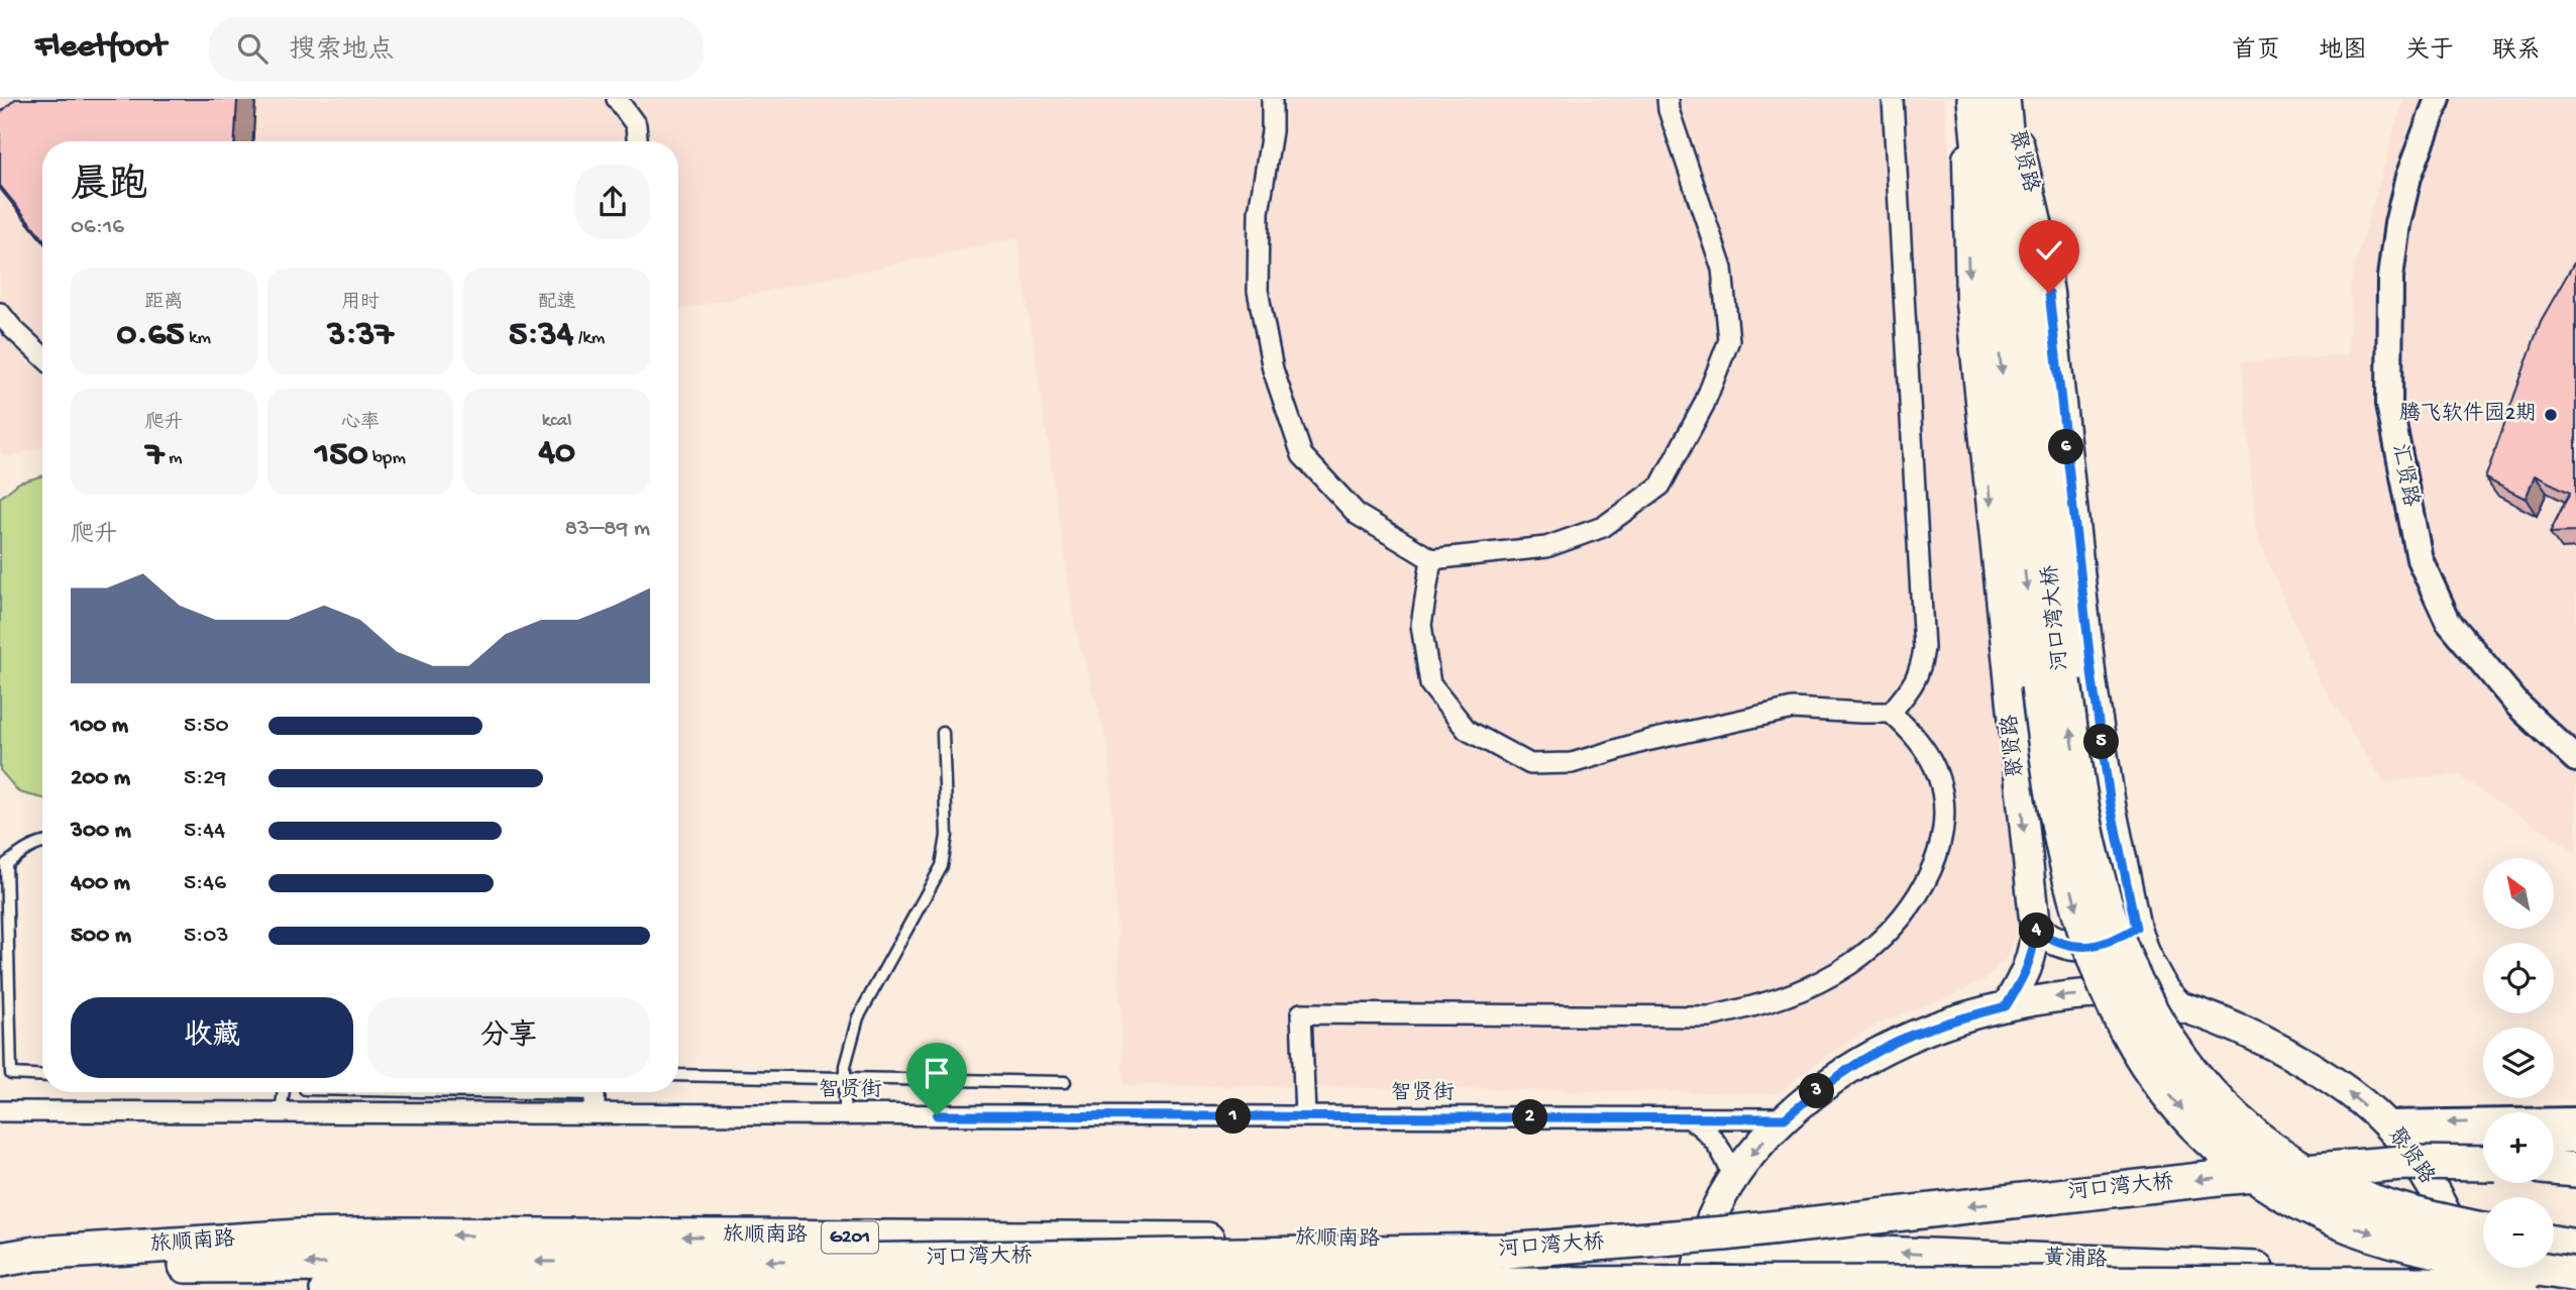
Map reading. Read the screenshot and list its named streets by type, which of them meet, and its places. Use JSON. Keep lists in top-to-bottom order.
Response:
{
  "streets": {
    "highway": [
      "河口湾大桥",
      "旅顺南路",
      "G201",
      "黄浦路"
    ],
    "main road": ["聚贤路"],
    "street": ["汇贤路", "智贤街"]
  },
  "crossings": [
    ["聚贤路", "智贤街"],
    ["聚贤路", "旅顺南路"],
    ["聚贤路", "黄浦路"],
    ["旅顺南路", "黄浦路"]
  ],
  "one_way": ["黄浦路"],
  "places": ["腾飞软件园2期"],
  "north": "top left",
  "page": {
    "header": "Fleetfoot",
    "search": "搜索地点",
    "nav": [
      "首页",
      "地图",
      "关于",
      "联系"
    ],
    "heading": ["晨跑", "06:16"],
    "stats": [
      ["距离", "0.65 km"],
      ["用时", "3:37"],
      ["配速", "5:34 /km"],
      ["爬升", "7 m"],
      ["心率", "150 bpm"],
      ["kcal", "40"]
    ],
    "pins": [
      "6",
      "5",
      "4",
      "3",
      "1",
      "2"
    ],
    "chart": ["爬升", "83–89 m"],
    "list": [
      {
        "name": "100 m",
        "note": "5:50"
      },
      {
        "name": "200 m",
        "note": "5:29"
      },
      {
        "name": "300 m",
        "note": "5:44"
      },
      {
        "name": "400 m",
        "note": "5:46"
      },
      {
        "name": "500 m",
        "note": "5:03"
      }
    ],
    "map_buttons": ["+", "−"],
    "buttons": ["收藏", "分享"]
  }
}
